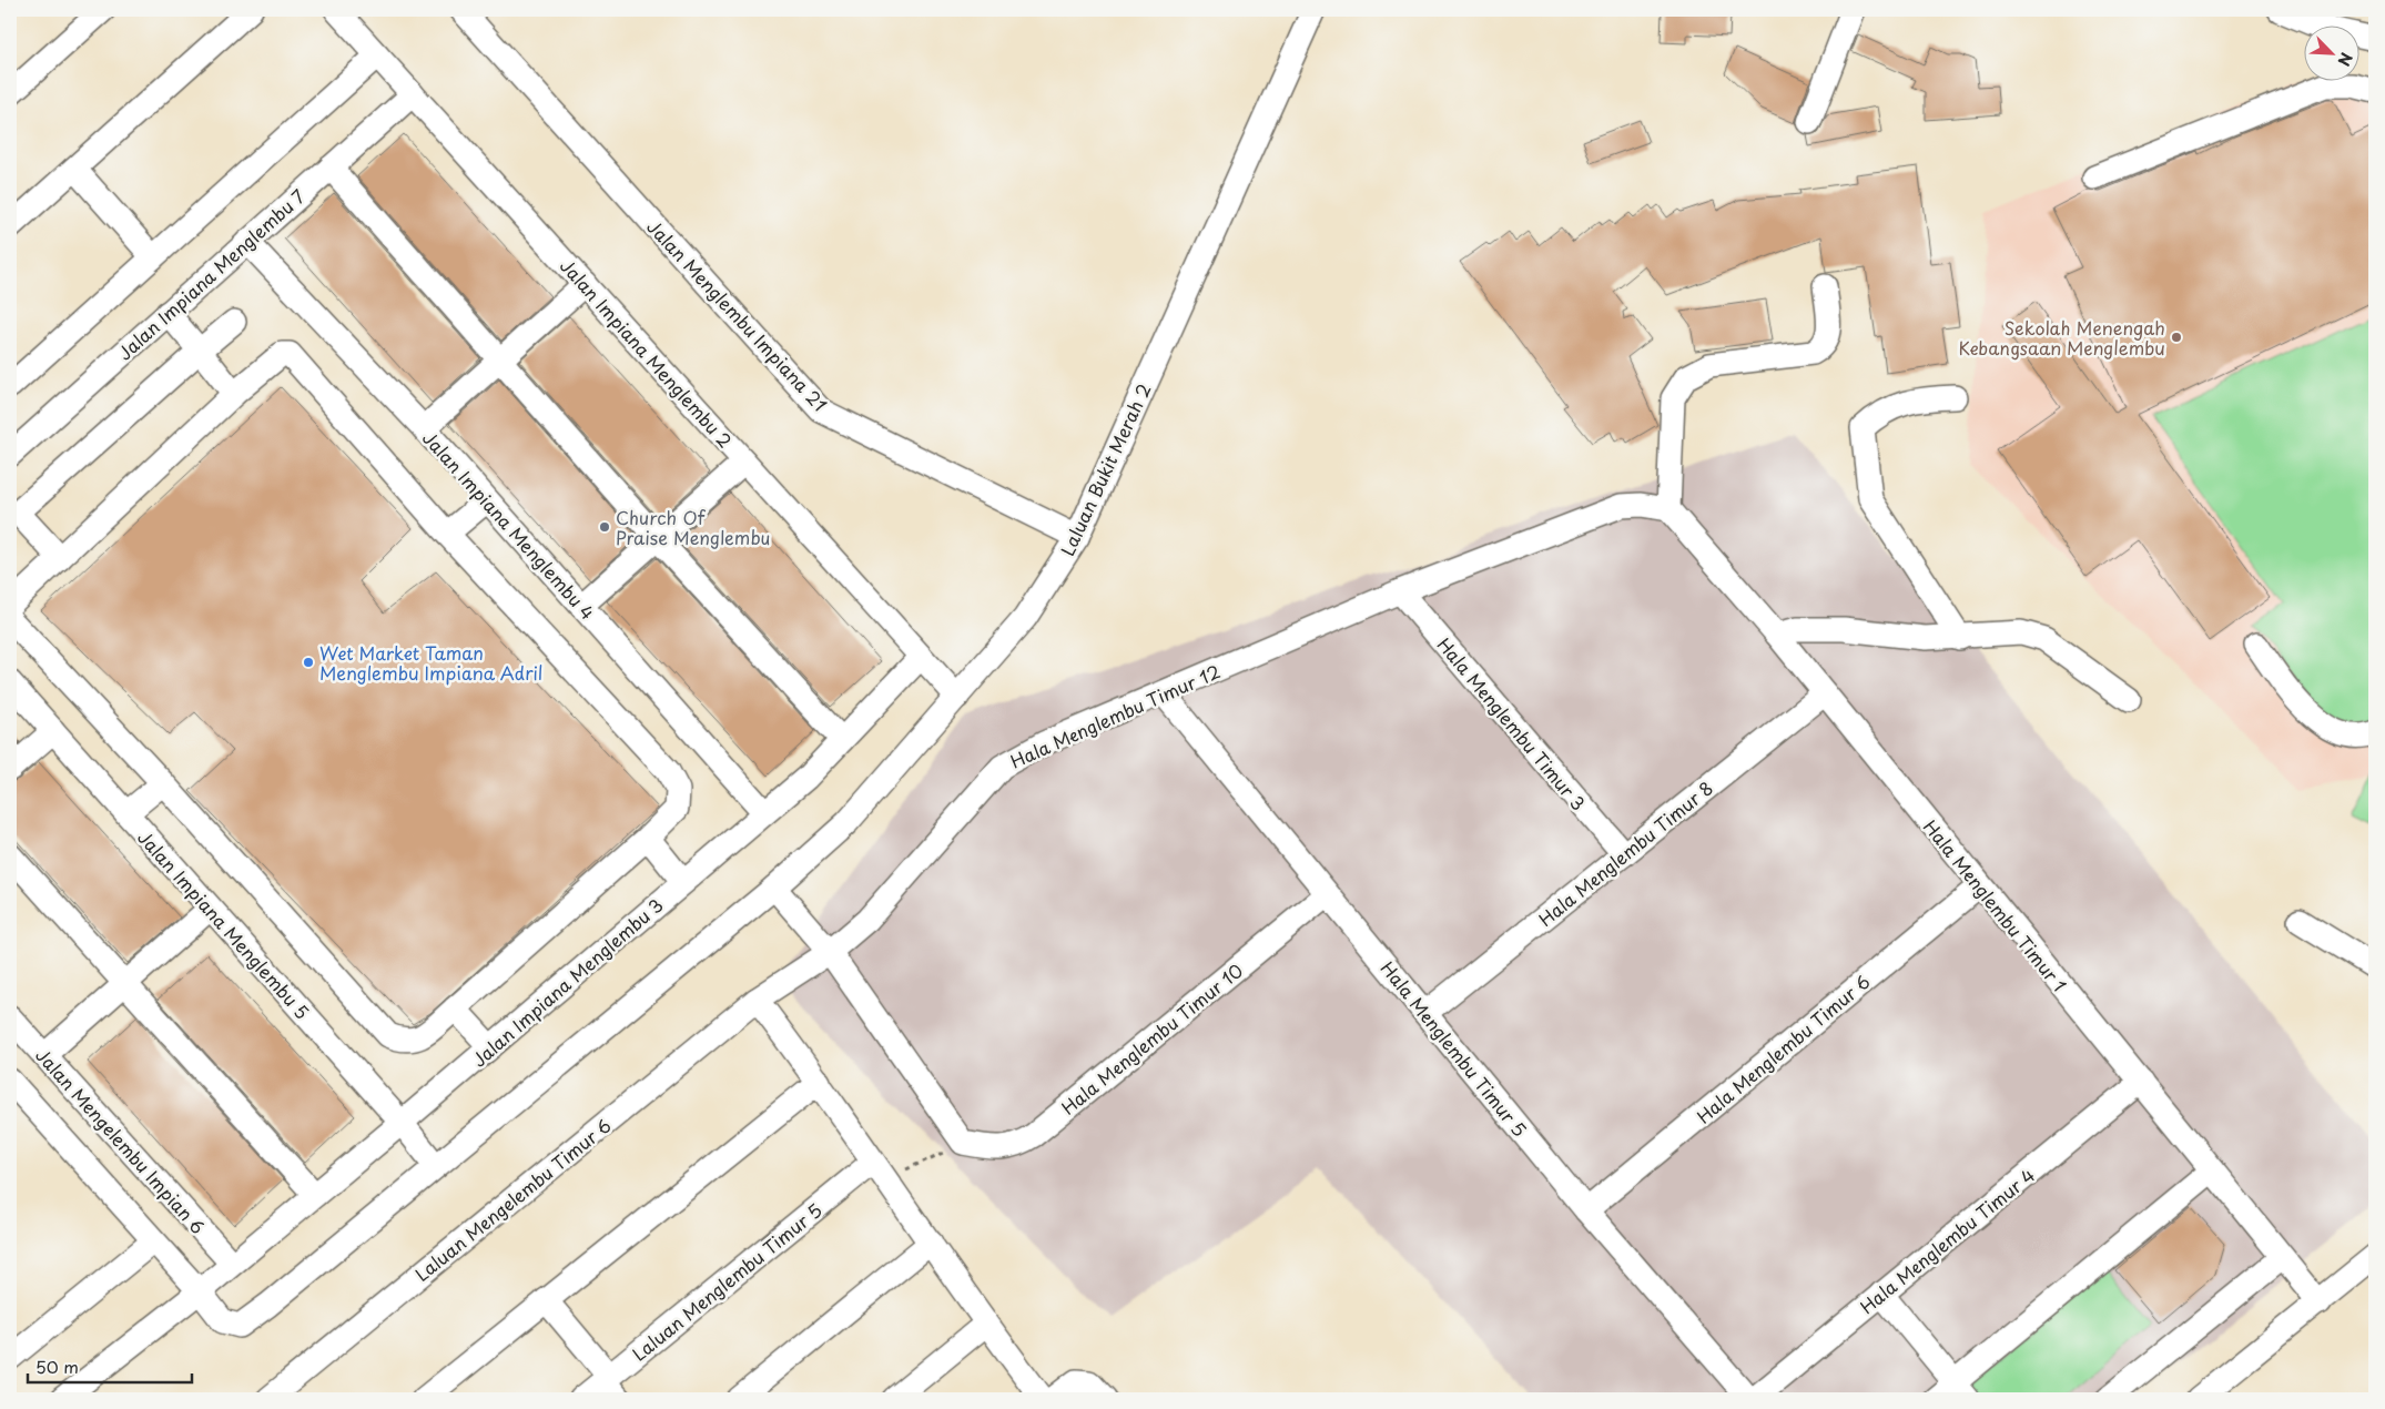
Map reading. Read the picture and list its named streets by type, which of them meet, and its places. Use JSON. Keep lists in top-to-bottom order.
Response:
{
  "streets": {
    "street": [
      "Jalan Impiana Menglembu 7",
      "Jalan Menglembu Impiana 21",
      "Jalan Impiana Menglembu 2",
      "Laluan Bukit Merah 2",
      "Jalan Impiana Menglembu 4",
      "Hala Menglembu Timur 12",
      "Hala Menglembu Timur 3",
      "Hala Menglembu Timur 8",
      "Hala Menglembu Timur 1",
      "Jalan Impiana Menglembu 5",
      "Jalan Impiana Menglembu 3",
      "Hala Menglembu Timur 10",
      "Hala Menglembu Timur 5",
      "Hala Menglembu Timur 6",
      "Jalan Mengelembu Impian 6",
      "Laluan Mengelembu Timur 6",
      "Hala Menglembu Timur 4",
      "Laluan Menglembu Timur 5"
    ]
  },
  "crossings": [
    ["Jalan Impiana Menglembu 7", "Jalan Impiana Menglembu 2"],
    ["Jalan Impiana Menglembu 7", "Jalan Impiana Menglembu 4"],
    ["Jalan Menglembu Impiana 21", "Laluan Bukit Merah 2"],
    ["Jalan Impiana Menglembu 2", "Laluan Bukit Merah 2"],
    ["Jalan Impiana Menglembu 2", "Jalan Impiana Menglembu 3"],
    ["Laluan Bukit Merah 2", "Jalan Impiana Menglembu 5"],
    ["Laluan Bukit Merah 2", "Jalan Impiana Menglembu 3"],
    ["Jalan Impiana Menglembu 4", "Jalan Impiana Menglembu 3"],
    ["Hala Menglembu Timur 12", "Hala Menglembu Timur 3"],
    ["Hala Menglembu Timur 12", "Hala Menglembu Timur 1"],
    ["Hala Menglembu Timur 12", "Hala Menglembu Timur 5"],
    ["Hala Menglembu Timur 12", "Laluan Mengelembu Timur 6"],
    ["Hala Menglembu Timur 3", "Hala Menglembu Timur 8"],
    ["Hala Menglembu Timur 8", "Hala Menglembu Timur 1"],
    ["Hala Menglembu Timur 8", "Hala Menglembu Timur 5"],
    ["Hala Menglembu Timur 1", "Hala Menglembu Timur 6"],
    ["Hala Menglembu Timur 1", "Hala Menglembu Timur 4"],
    ["Jalan Impiana Menglembu 5", "Jalan Impiana Menglembu 3"],
    ["Jalan Impiana Menglembu 3", "Jalan Mengelembu Impian 6"],
    ["Hala Menglembu Timur 10", "Hala Menglembu Timur 5"],
    ["Hala Menglembu Timur 5", "Hala Menglembu Timur 6"]
  ],
  "places": ["Sekolah Menengah Kebangsaan Menglembu", "Church Of Praise Menglembu", "Wet Market Taman Menglembu Impiana Adril"],
  "scale_bar": "50 m",
  "north": "bottom right"
}
